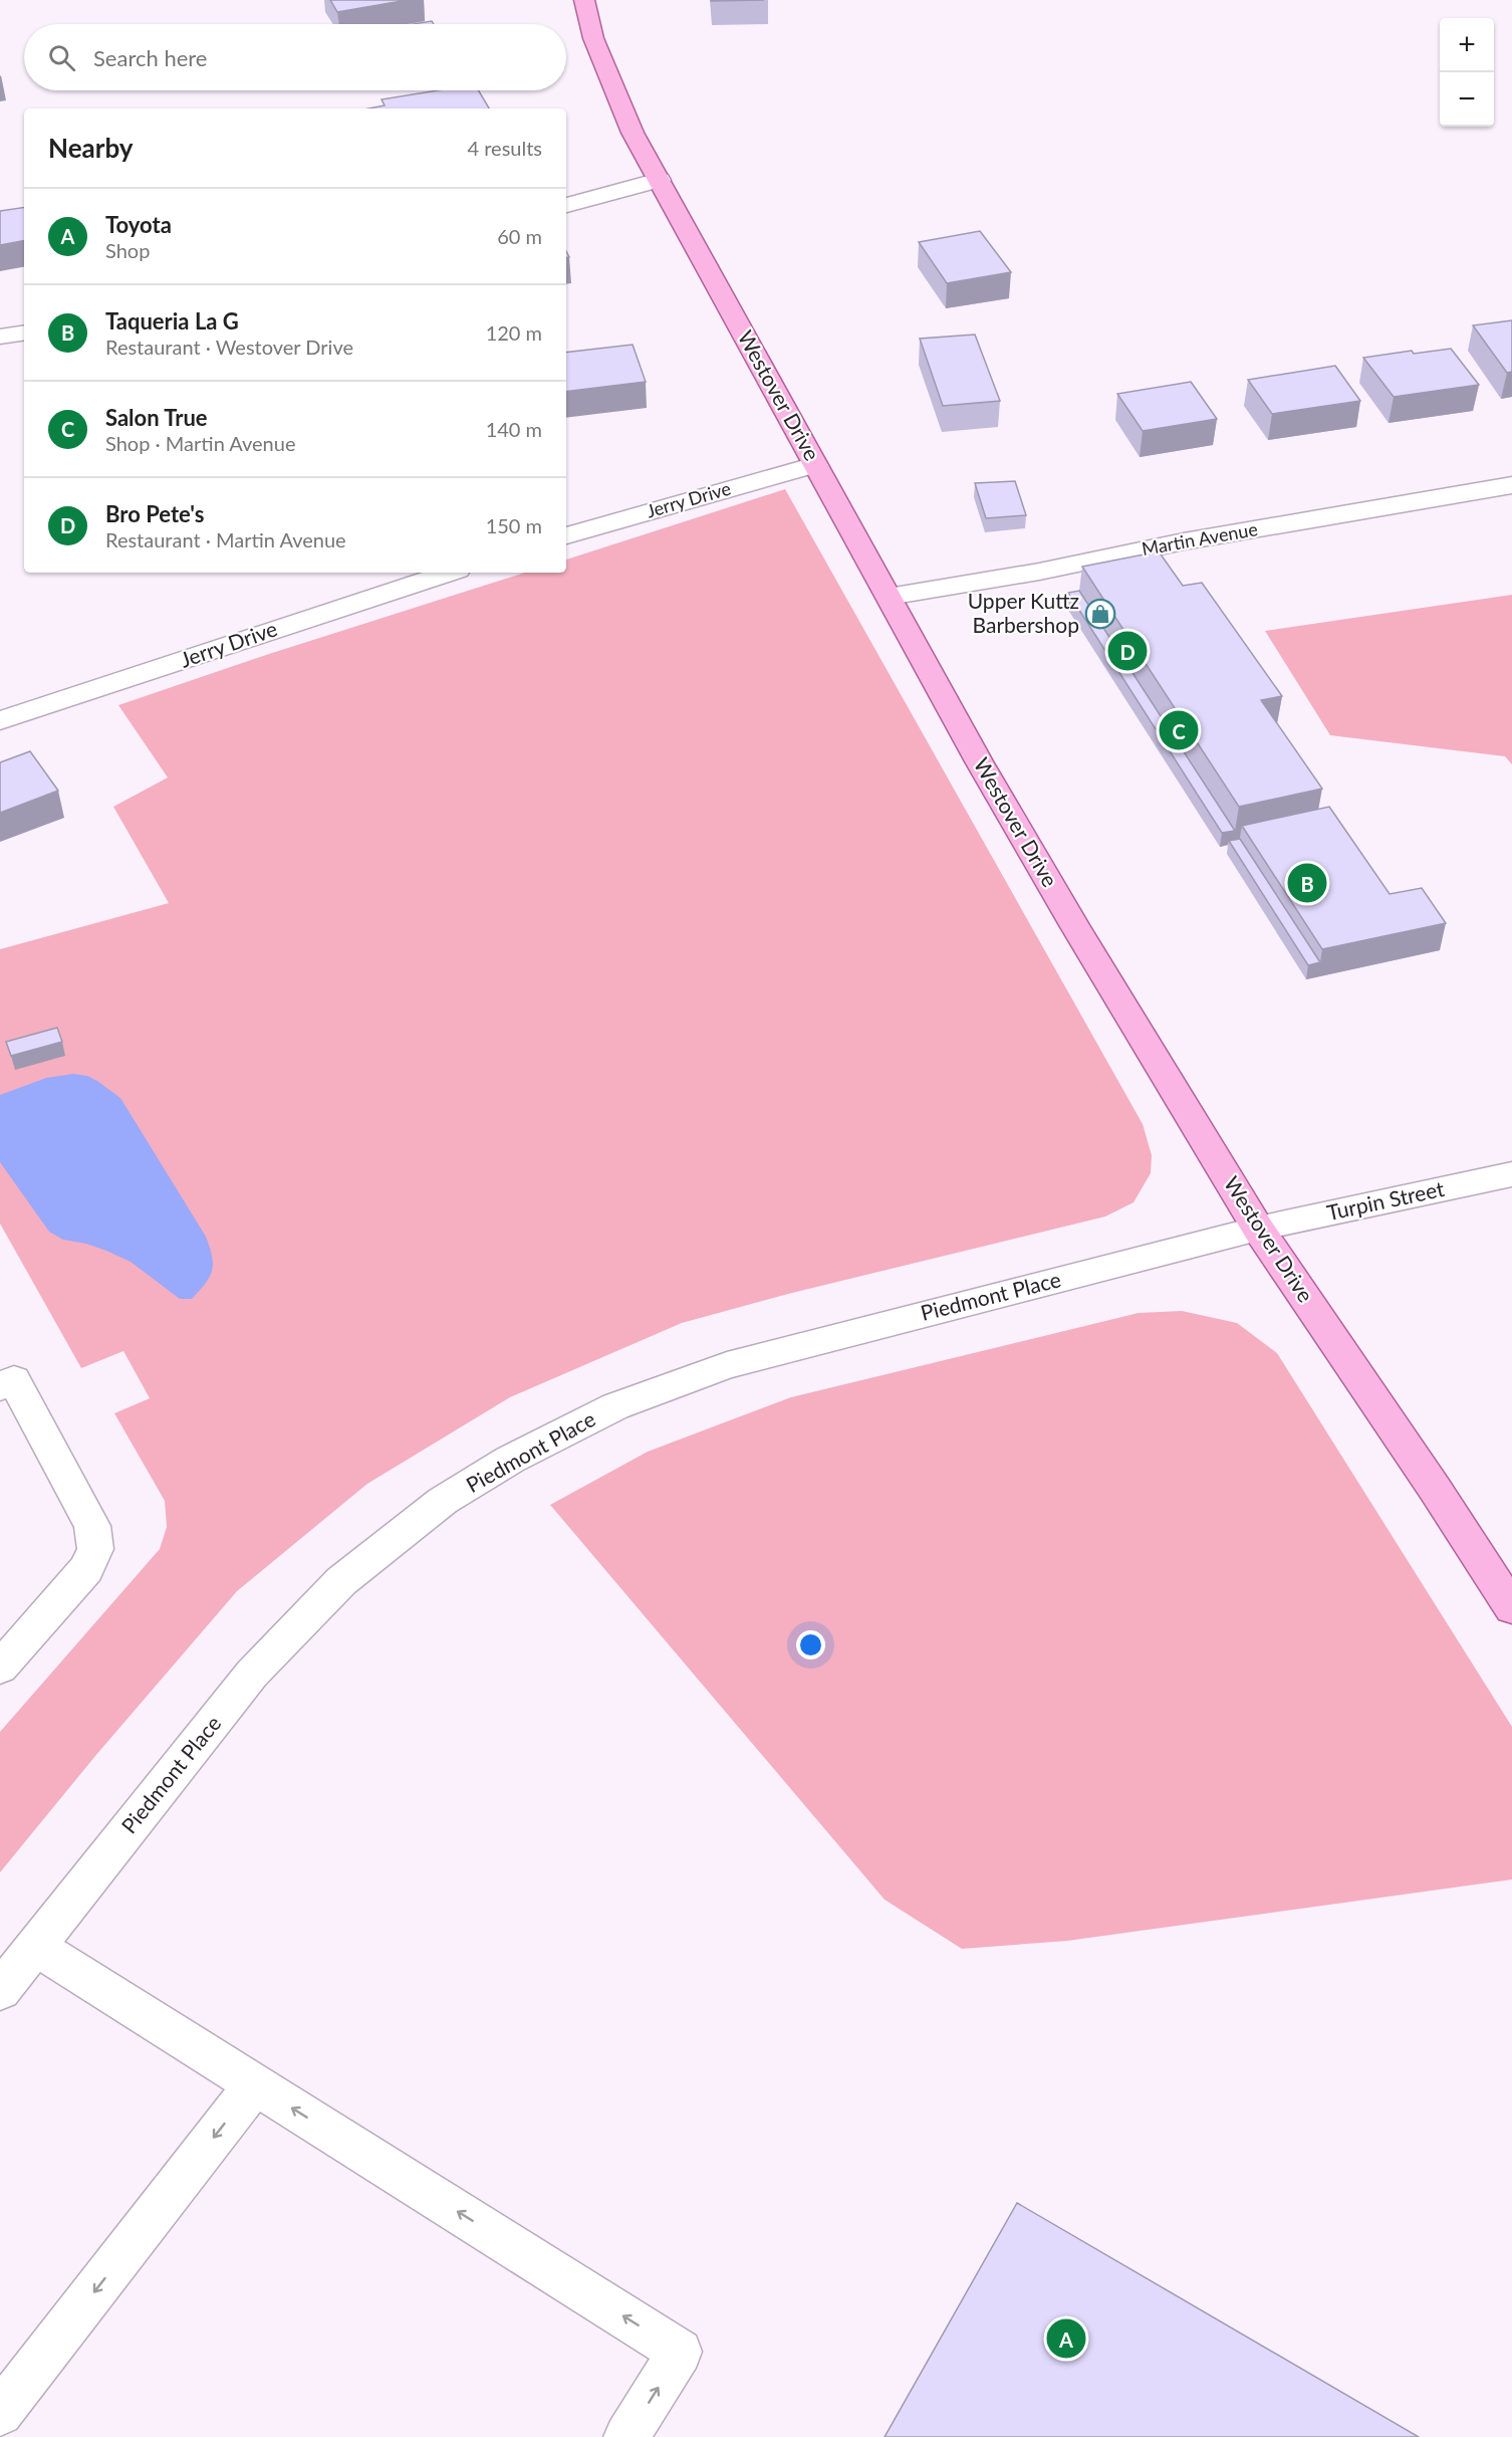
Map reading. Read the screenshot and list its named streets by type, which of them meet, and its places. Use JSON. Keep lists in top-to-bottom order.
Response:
{
  "streets": {
    "main road": ["Westover Drive"],
    "street": [
      "Jerry Drive",
      "Martin Avenue",
      "Turpin Street",
      "Piedmont Place"
    ]
  },
  "crossings": [
    ["Westover Drive", "Jerry Drive"],
    ["Westover Drive", "Martin Avenue"],
    ["Westover Drive", "Turpin Street"],
    ["Westover Drive", "Piedmont Place"],
    ["Turpin Street", "Piedmont Place"]
  ],
  "places": {
    "shop": ["Upper Kuttz Barbershop"]
  },
  "page": {
    "map_buttons": ["+", "−"],
    "search": "Search here",
    "heading": ["Nearby", "4 results"],
    "list": [
      {
        "mark": "A",
        "name": "Toyota",
        "note": "Shop",
        "value": "60 m"
      },
      {
        "mark": "B",
        "name": "Taqueria La G",
        "note": "Restaurant · Westover Drive",
        "value": "120 m"
      },
      {
        "mark": "C",
        "name": "Salon True",
        "note": "Shop · Martin Avenue",
        "value": "140 m"
      },
      {
        "mark": "D",
        "name": "Bro Pete's",
        "note": "Restaurant · Martin Avenue",
        "value": "150 m"
      }
    ],
    "pins": [
      "D",
      "C",
      "B",
      "A"
    ]
  }
}
